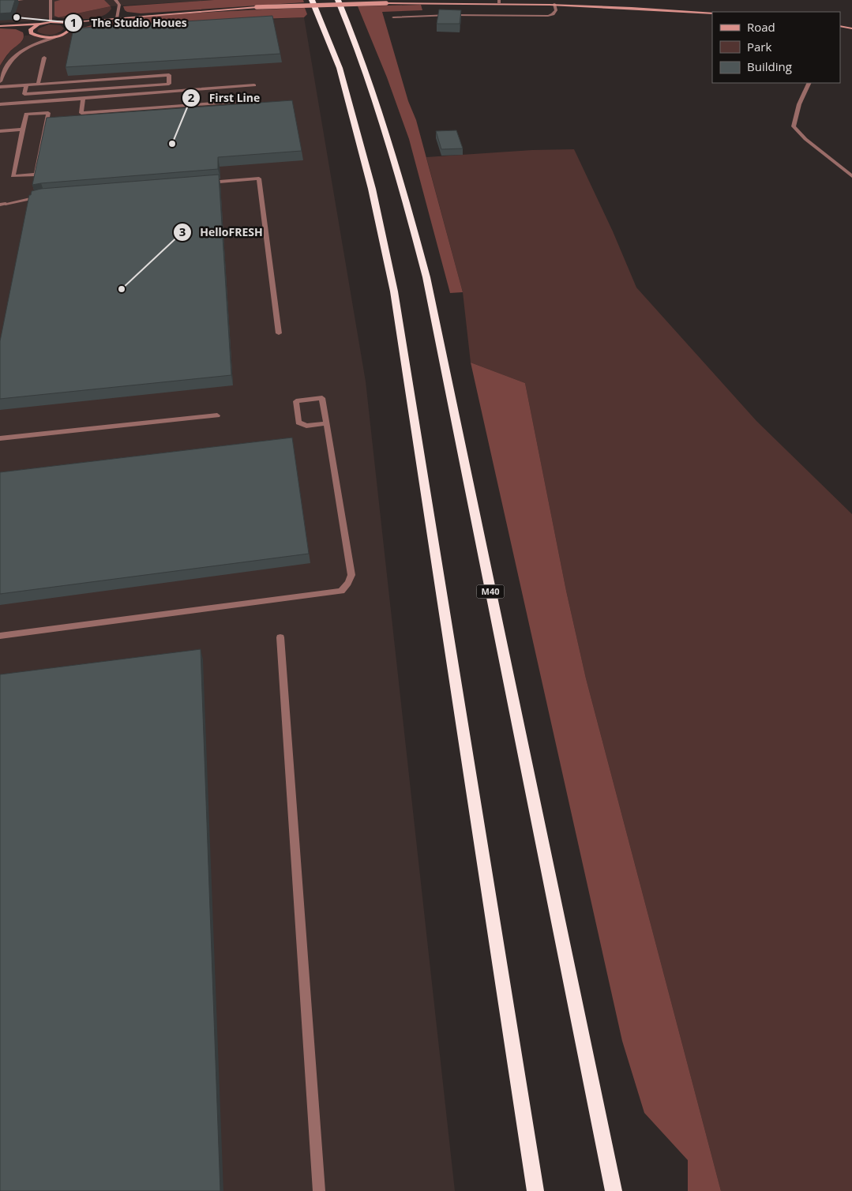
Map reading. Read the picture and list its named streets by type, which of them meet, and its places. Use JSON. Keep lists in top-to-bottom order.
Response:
{
  "streets": {
    "highway": ["M40"]
  },
  "places": ["The Studio Houes", "First Line", "HelloFRESH"],
  "legend": ["Road", "Park", "Building"]
}
